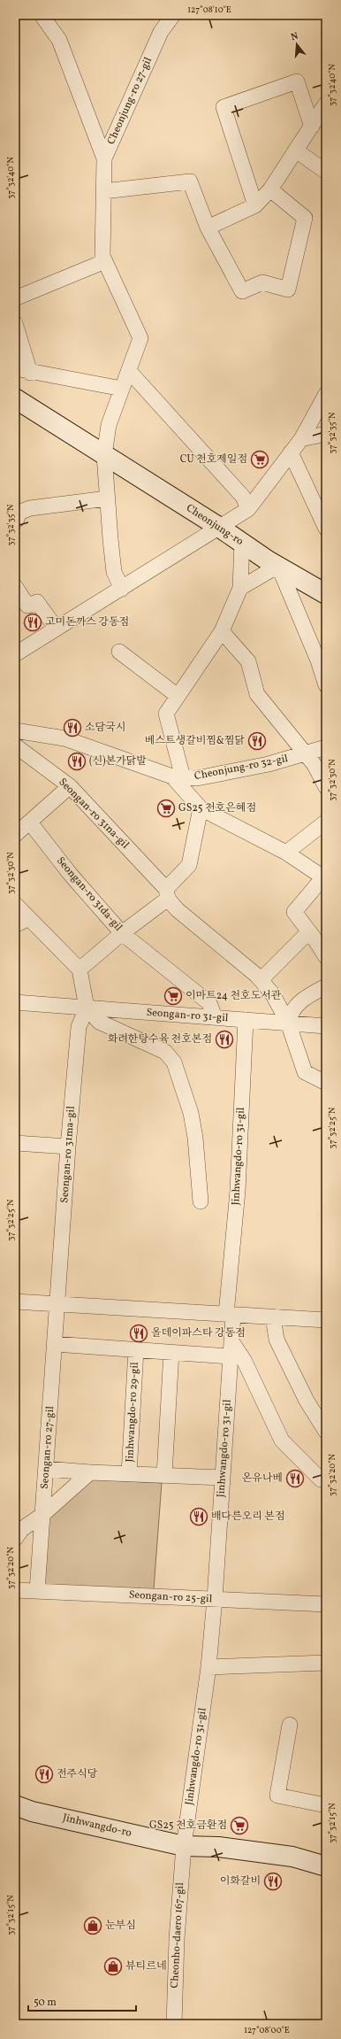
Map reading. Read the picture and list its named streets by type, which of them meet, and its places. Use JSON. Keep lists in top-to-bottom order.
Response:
{
  "streets": {
    "street": [
      "Cheonjung-ro 27-gil",
      "Cheonjung-ro",
      "Cheonjung-ro 32-gil",
      "Seongan-ro 31na-gil",
      "Seongan-ro 31da-gil",
      "Seongan-ro 31-gil",
      "Seongan-ro 31ma-gil",
      "Jinhwangdo-ro 31-gil",
      "Jinhwangdo-ro 29-gil",
      "Seongan-ro 27-gil",
      "Seongan-ro 25-gil",
      "Jinhwangdo-ro",
      "Cheonho-daero 167-gil"
    ]
  },
  "crossings": [
    ["Cheonjung-ro 27-gil", "Cheonjung-ro"],
    ["Seongan-ro 31na-gil", "Seongan-ro 31-gil"],
    ["Seongan-ro 31da-gil", "Seongan-ro 31-gil"],
    ["Seongan-ro 31-gil", "Seongan-ro 31ma-gil"],
    ["Seongan-ro 31-gil", "Jinhwangdo-ro 31-gil"],
    ["Seongan-ro 31ma-gil", "Seongan-ro 27-gil"],
    ["Jinhwangdo-ro 31-gil", "Jinhwangdo-ro 29-gil"],
    ["Jinhwangdo-ro 31-gil", "Seongan-ro 25-gil"],
    ["Jinhwangdo-ro 31-gil", "Jinhwangdo-ro"],
    ["Jinhwangdo-ro 31-gil", "Cheonho-daero 167-gil"],
    ["Jinhwangdo-ro 29-gil", "Seongan-ro 27-gil"],
    ["Seongan-ro 27-gil", "Seongan-ro 25-gil"],
    ["Jinhwangdo-ro", "Cheonho-daero 167-gil"]
  ],
  "places": {
    "supermarket": [
      "CU 천호제일점",
      "GS25 천호은혜점",
      "이마트24 천호도서관",
      "GS25 천호금환점"
    ],
    "restaurant": [
      "고미돈까스 강동점",
      "소담국시",
      "베스트생갈비찜&찜닭",
      "(신)본가닭발",
      "화려한탕수육 천호본점",
      "올데이파스타 강동점",
      "온유나베",
      "배다른오리 본점",
      "전주식당",
      "이화갈비"
    ],
    "shop": ["눈부심", "뷰티르네"]
  },
  "scale_bar": "50 m",
  "north": "top",
  "coordinates": [
    "127°08'10\"E",
    "37°32'40\"N",
    "37°32'35\"N",
    "37°32'30\"N",
    "37°32'25\"N",
    "37°32'20\"N",
    "37°32'15\"N",
    "127°08'00\"E"
  ]
}
